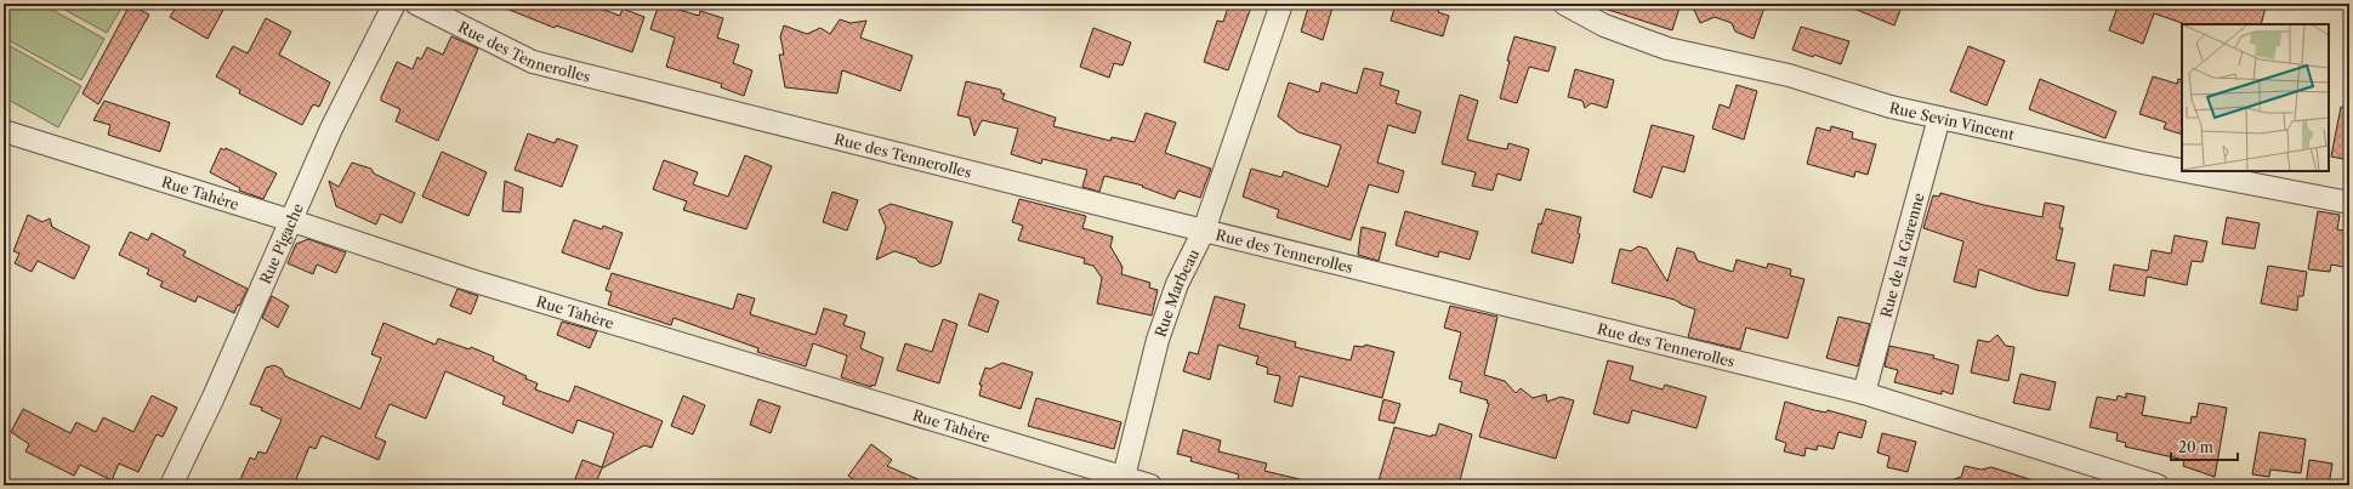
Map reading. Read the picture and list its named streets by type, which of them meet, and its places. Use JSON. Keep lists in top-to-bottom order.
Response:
{
  "streets": {
    "street": [
      "Rue des Tennerolles",
      "Rue Sevin Vincent",
      "Rue Tahère",
      "Rue Pigache",
      "Rue de la Garenne",
      "Rue Marbeau"
    ]
  },
  "crossings": [
    ["Rue des Tennerolles", "Rue de la Garenne"],
    ["Rue des Tennerolles", "Rue Marbeau"],
    ["Rue Sevin Vincent", "Rue de la Garenne"],
    ["Rue Tahère", "Rue Pigache"],
    ["Rue Tahère", "Rue Marbeau"]
  ],
  "scale_bar": "20 m"
}
